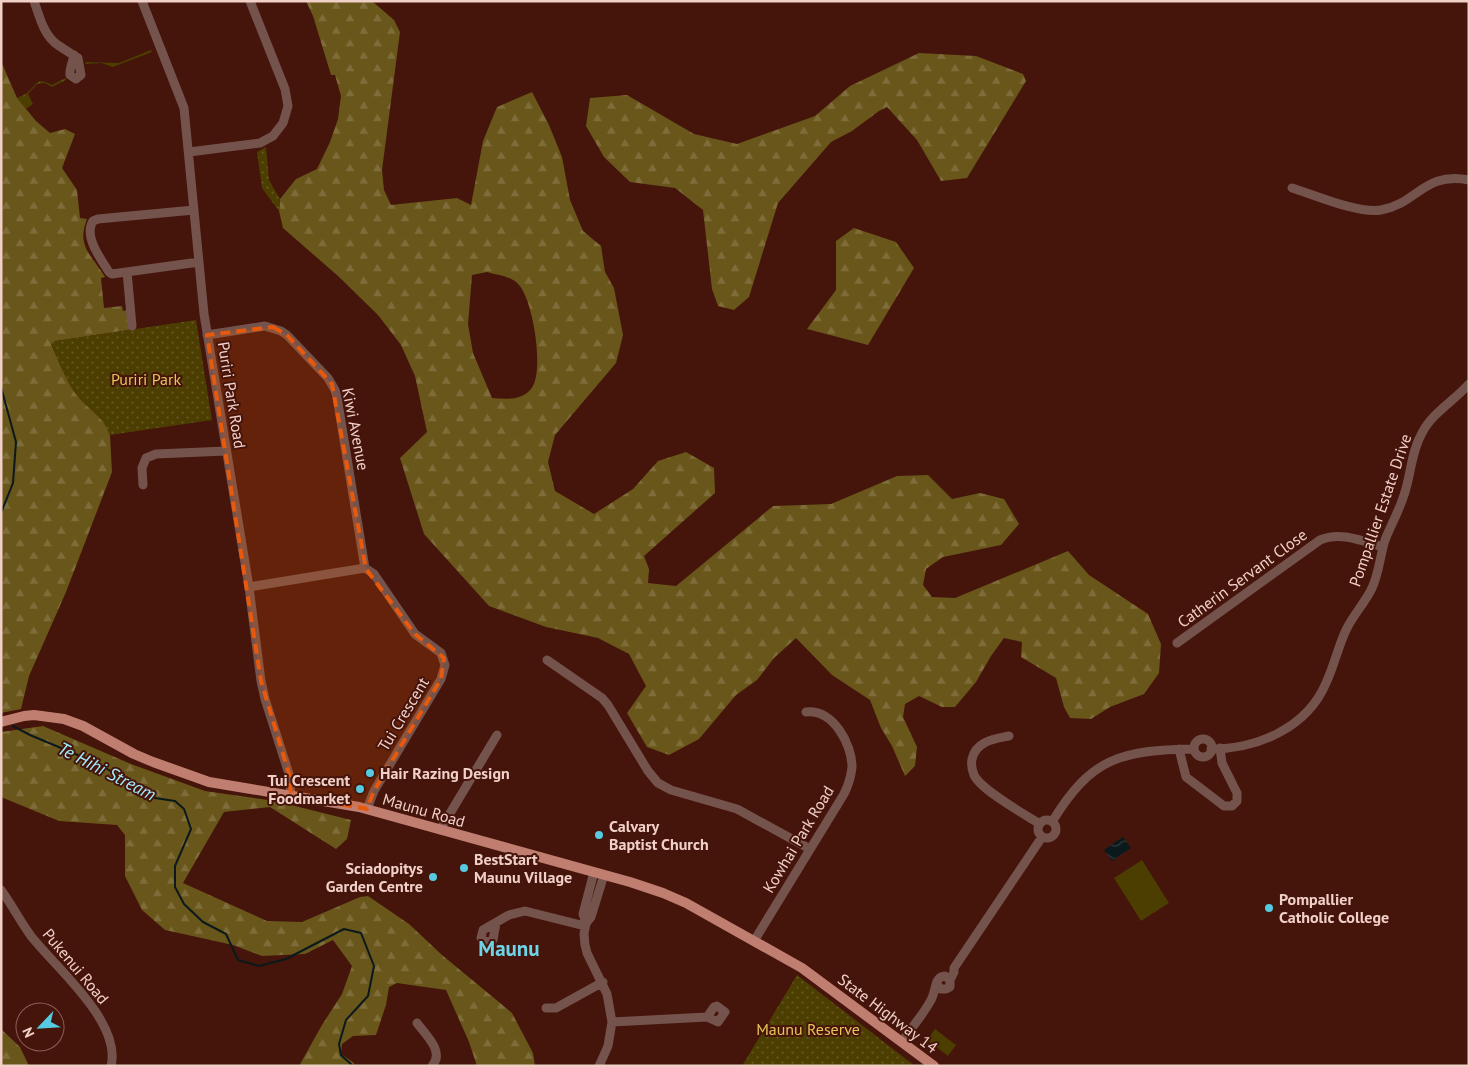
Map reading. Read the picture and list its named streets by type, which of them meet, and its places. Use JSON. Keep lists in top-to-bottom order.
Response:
{
  "streets": {
    "main road": ["Maunu Road", "State Highway 14"],
    "street": [
      "Puriri Park Road",
      "Kiwi Avenue",
      "Pompallier Estate Drive",
      "Catherin Servant Close",
      "Tui Crescent",
      "Kowhai Park Road",
      "Pukenui Road"
    ]
  },
  "crossings": [
    ["Puriri Park Road", "Kiwi Avenue"],
    ["Puriri Park Road", "Maunu Road"],
    ["Kiwi Avenue", "Tui Crescent"],
    ["Pompallier Estate Drive", "Catherin Servant Close"],
    ["Tui Crescent", "Maunu Road"],
    ["Maunu Road", "Kowhai Park Road"],
    ["Maunu Road", "State Highway 14"]
  ],
  "districts": ["Maunu"],
  "water": ["Te Hihi Stream"],
  "parks": ["Puriri Park", "Maunu Reserve"],
  "places": [
    "Hair Razing Design",
    "Tui Crescent Foodmarket",
    "Calvary Baptist Church",
    "BestStart Maunu Village",
    "Sciadopitys Garden Centre",
    "Pompallier Catholic College"
  ],
  "north": "bottom left"
}
